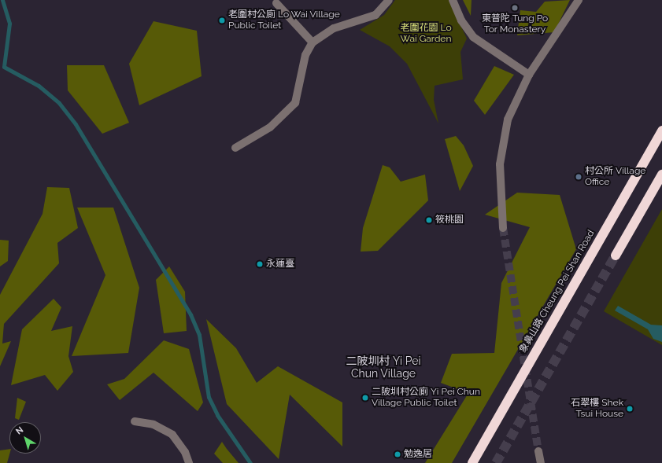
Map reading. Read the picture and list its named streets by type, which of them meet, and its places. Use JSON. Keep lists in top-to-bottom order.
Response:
{
  "streets": {
    "highway": ["象鼻山路 Cheung Pei Shan Road"]
  },
  "districts": ["二陂圳村 Yi Pei Chun Village"],
  "parks": ["老圍花園 Lo Wai Garden"],
  "places": [
    "東普陀 Tung Po Tor Monastery",
    "老圍村公廁 Lo Wai Village Public Toilet",
    "村公所 Village Office",
    "筱桃園",
    "永蓮臺",
    "二陂圳村公廁 Yi Pei Chun Village Public Toilet",
    "石翠樓 Shek Tsui House",
    "勉逸居"
  ],
  "north": "top left"
}
